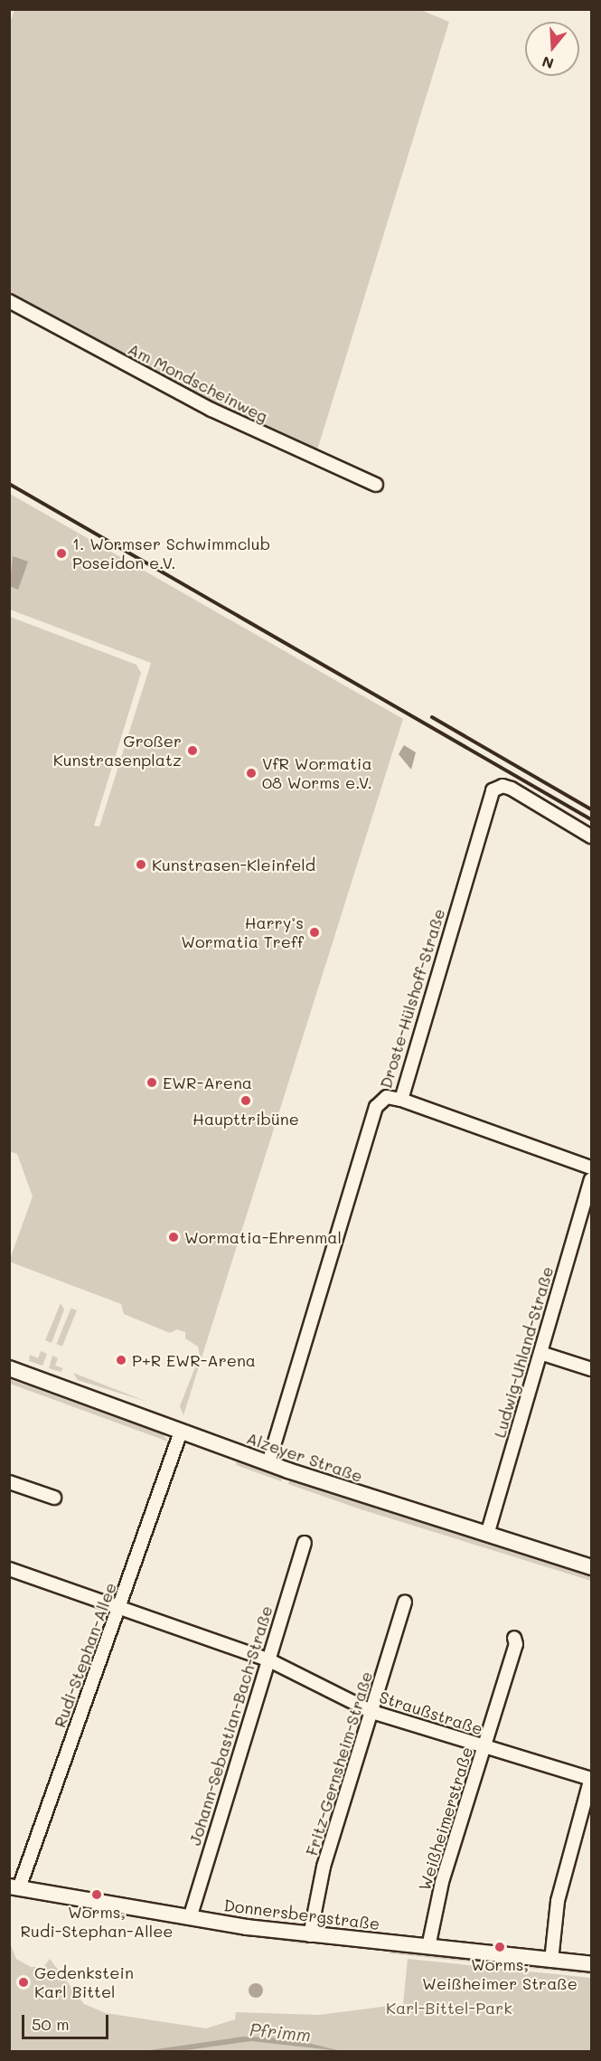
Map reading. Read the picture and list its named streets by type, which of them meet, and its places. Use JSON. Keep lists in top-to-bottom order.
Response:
{
  "streets": {
    "street": [
      "Am Mondscheinweg",
      "Droste-Hülshoff-Straße",
      "Ludwig-Uhland-Straße",
      "Alzeyer Straße",
      "Rudi-Stephan-Allee",
      "Straußstraße",
      "Johann-Sebastian-Bach-Straße",
      "Fritz-Gernsheim-Straße",
      "Weißheimerstraße",
      "Donnersbergstraße"
    ]
  },
  "crossings": [
    ["Droste-Hülshoff-Straße", "Alzeyer Straße"],
    ["Ludwig-Uhland-Straße", "Alzeyer Straße"],
    ["Alzeyer Straße", "Rudi-Stephan-Allee"],
    ["Rudi-Stephan-Allee", "Straußstraße"],
    ["Rudi-Stephan-Allee", "Donnersbergstraße"],
    ["Straußstraße", "Johann-Sebastian-Bach-Straße"],
    ["Straußstraße", "Fritz-Gernsheim-Straße"],
    ["Straußstraße", "Weißheimerstraße"],
    ["Johann-Sebastian-Bach-Straße", "Donnersbergstraße"],
    ["Fritz-Gernsheim-Straße", "Donnersbergstraße"],
    ["Weißheimerstraße", "Donnersbergstraße"]
  ],
  "water": ["Pfrimm"],
  "parks": ["Karl-Bittel-Park"],
  "places": [
    "1. Wormser Schwimmclub Poseidon e.V.",
    "Großer Kunstrasenplatz",
    "VfR Wormatia 08 Worms e.V.",
    "Kunstrasen-Kleinfeld",
    "Harry’s Wormatia Treff",
    "EWR-Arena",
    "Haupttribüne",
    "Wormatia-Ehrenmal",
    "P+R EWR-Arena",
    "Worms, Rudi-Stephan-Allee",
    "Worms, Weißheimer Straße",
    "Gedenkstein Karl Bittel"
  ],
  "scale_bar": "50 m",
  "north": "bottom"
}
